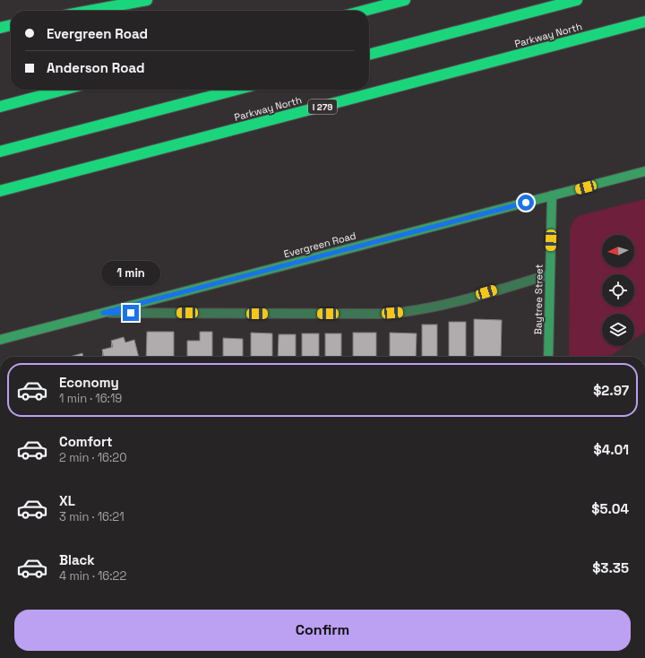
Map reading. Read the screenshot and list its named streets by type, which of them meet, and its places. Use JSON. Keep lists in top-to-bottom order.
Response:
{
  "streets": {
    "highway": ["Parkway North", "I 279"],
    "main road": ["Evergreen Road", "Baytree Street"]
  },
  "crossings": [
    ["Evergreen Road", "Baytree Street"]
  ],
  "north": "left",
  "page": {
    "banner": ["Evergreen Road", "Anderson Road"],
    "bubble": "1 min",
    "list": [
      {
        "name": "Economy",
        "note": "1 min · 16:19",
        "value": "$2.97"
      },
      {
        "name": "Comfort",
        "note": "2 min · 16:20",
        "value": "$4.01"
      },
      {
        "name": "XL",
        "note": "3 min · 16:21",
        "value": "$5.04"
      },
      {
        "name": "Black",
        "note": "4 min · 16:22",
        "value": "$3.35"
      }
    ],
    "buttons": "Confirm"
  }
}
